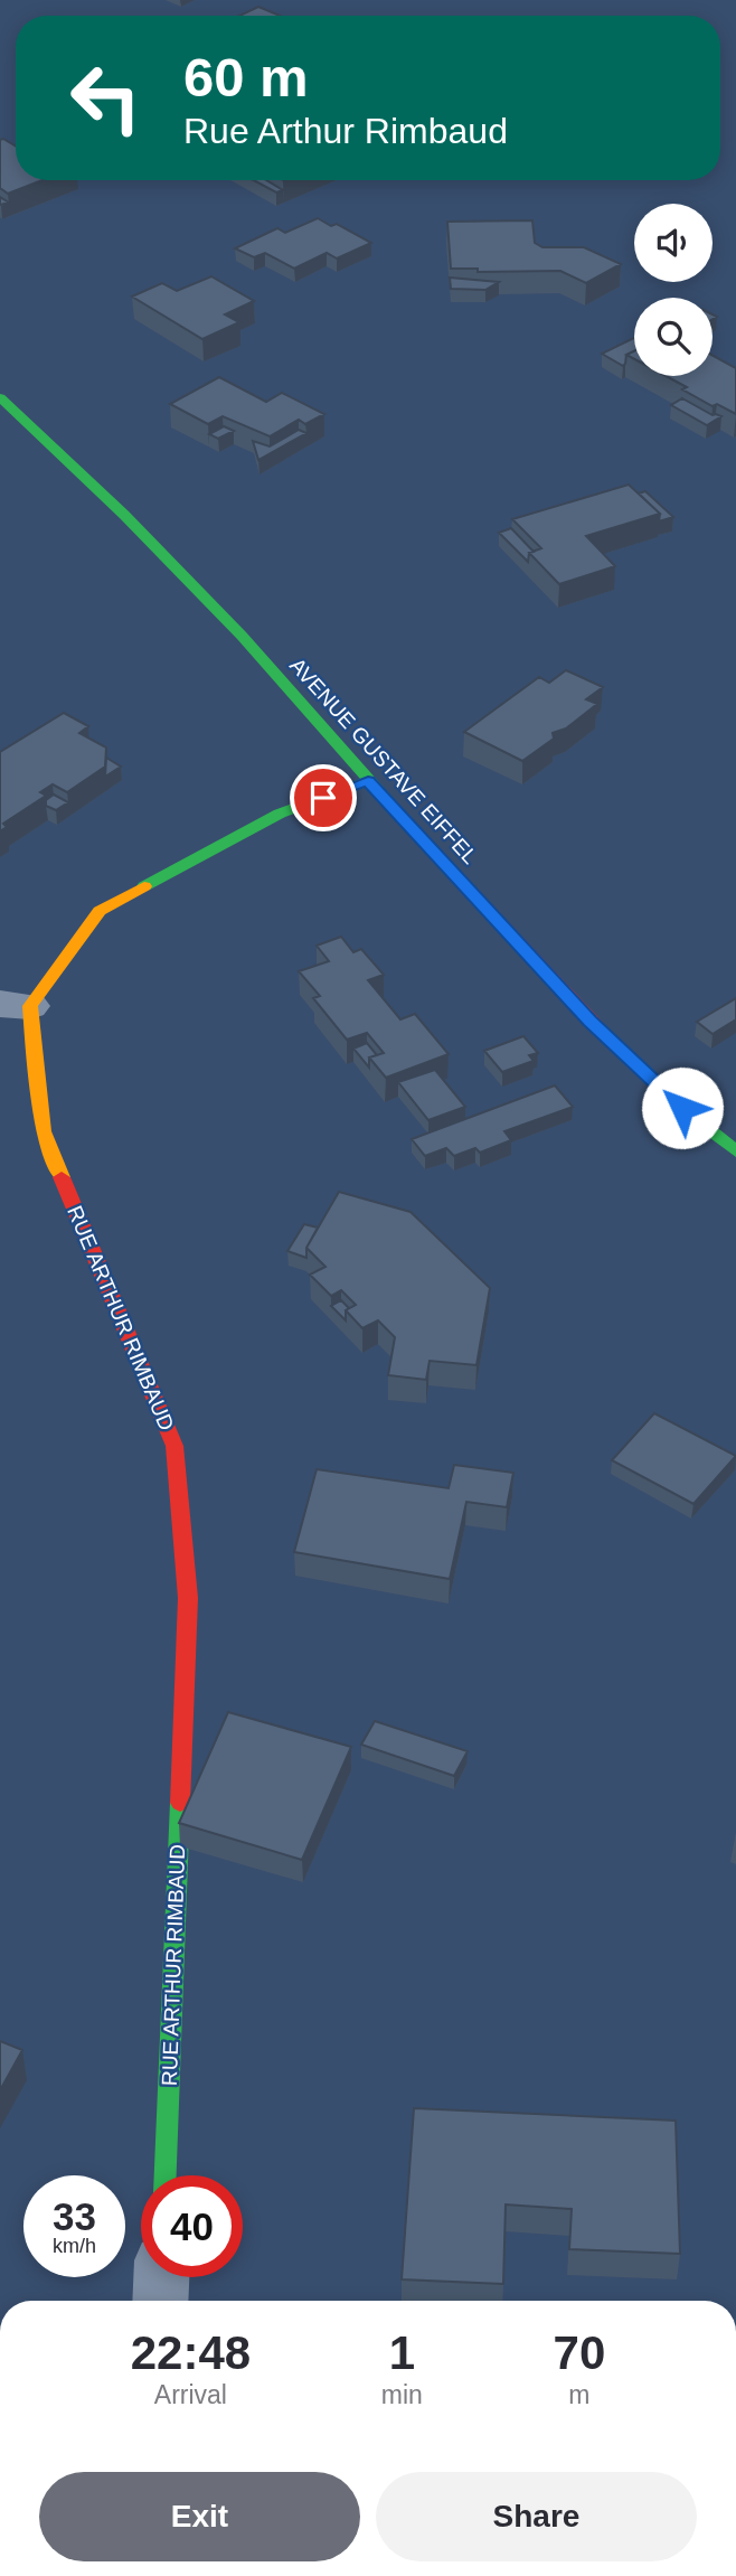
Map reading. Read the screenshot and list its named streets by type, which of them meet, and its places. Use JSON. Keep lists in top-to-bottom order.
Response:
{
  "streets": {
    "street": ["AVENUE GUSTAVE EIFFEL", "RUE ARTHUR RIMBAUD"]
  },
  "crossings": [
    ["AVENUE GUSTAVE EIFFEL", "RUE ARTHUR RIMBAUD"]
  ],
  "page": {
    "turn": ["60 m", "Rue Arthur Rimbaud"],
    "speed": "33 km/h",
    "limit": "40",
    "eta": [
      "22:48",
      "Arrival",
      "1",
      "min",
      "70",
      "m"
    ],
    "buttons": ["Exit", "Share"]
  }
}
